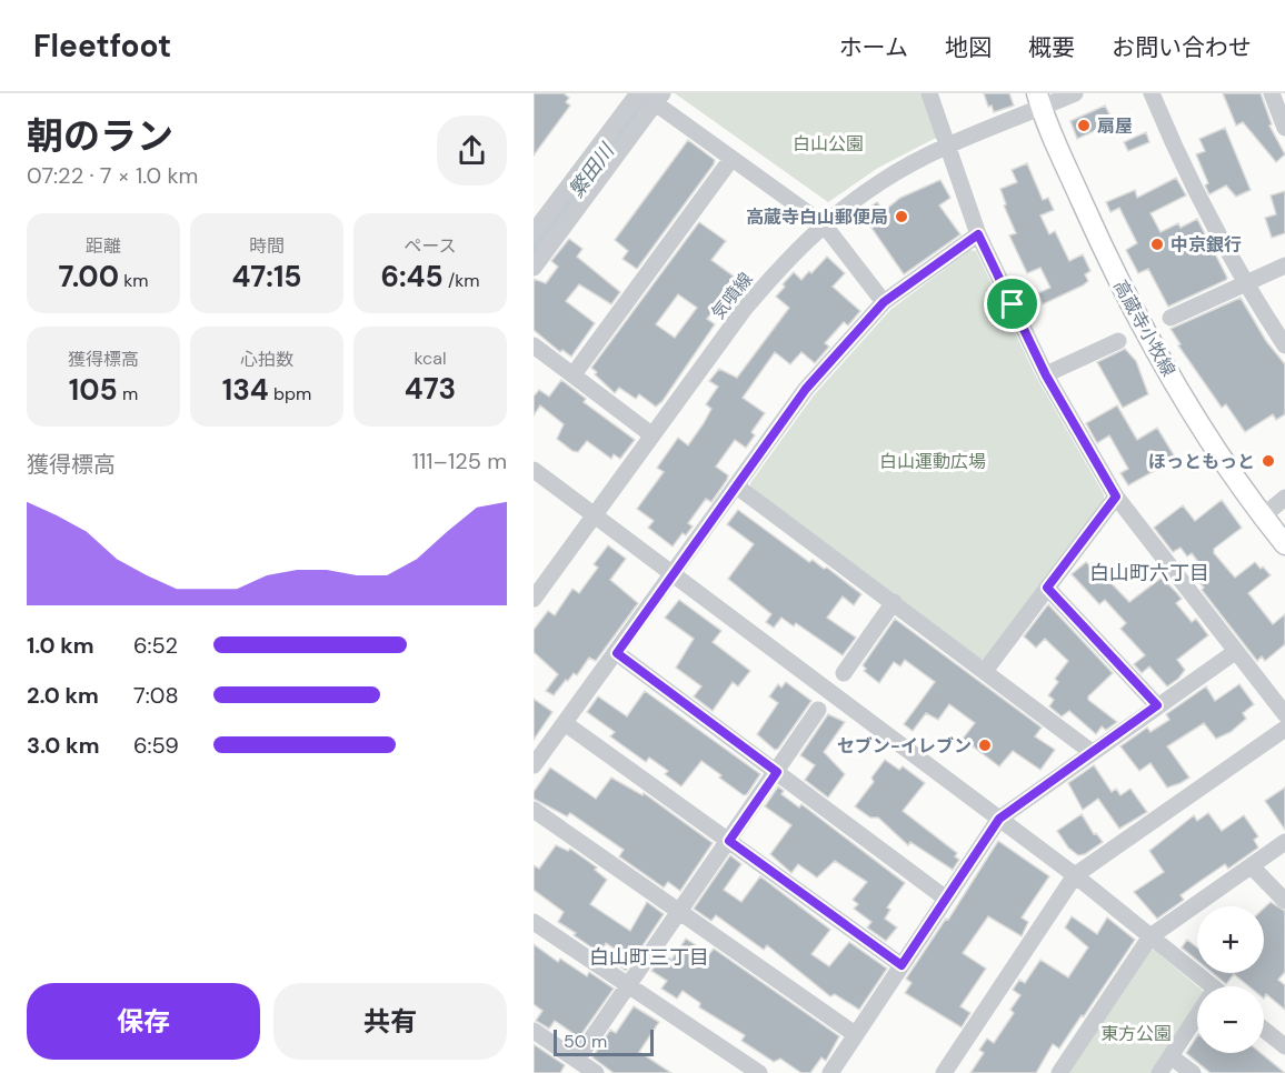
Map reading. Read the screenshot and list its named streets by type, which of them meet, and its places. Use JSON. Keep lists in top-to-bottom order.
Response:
{
  "streets": {
    "main road": ["高蔵寺小牧線"],
    "street": ["気噴線"]
  },
  "crossings": [
    ["気噴線", "高蔵寺小牧線"]
  ],
  "districts": ["白山町六丁目", "白山町三丁目"],
  "water": ["繁田川"],
  "parks": ["白山公園", "白山運動広場", "東方公園"],
  "places": [
    "扇屋",
    "高蔵寺白山郵便局",
    "中京銀行",
    "ほっともっと",
    "セブン-イレブン"
  ],
  "scale_bar": "50 m",
  "page": {
    "header": "Fleetfoot",
    "nav": [
      "ホーム",
      "地図",
      "概要",
      "お問い合わせ"
    ],
    "heading": ["朝のラン", "07:22 · 7 × 1.0 km"],
    "stats": [
      ["距離", "7.00 km"],
      ["時間", "47:15"],
      ["ペース", "6:45 /km"],
      ["獲得標高", "105 m"],
      ["心拍数", "134 bpm"],
      ["kcal", "473"]
    ],
    "chart": ["獲得標高", "111–125 m"],
    "list": [
      {
        "name": "1.0 km",
        "note": "6:52"
      },
      {
        "name": "2.0 km",
        "note": "7:08"
      },
      {
        "name": "3.0 km",
        "note": "6:59"
      }
    ],
    "map_buttons": ["+", "−"],
    "buttons": ["保存", "共有"],
    "scale": "50 m"
  }
}
